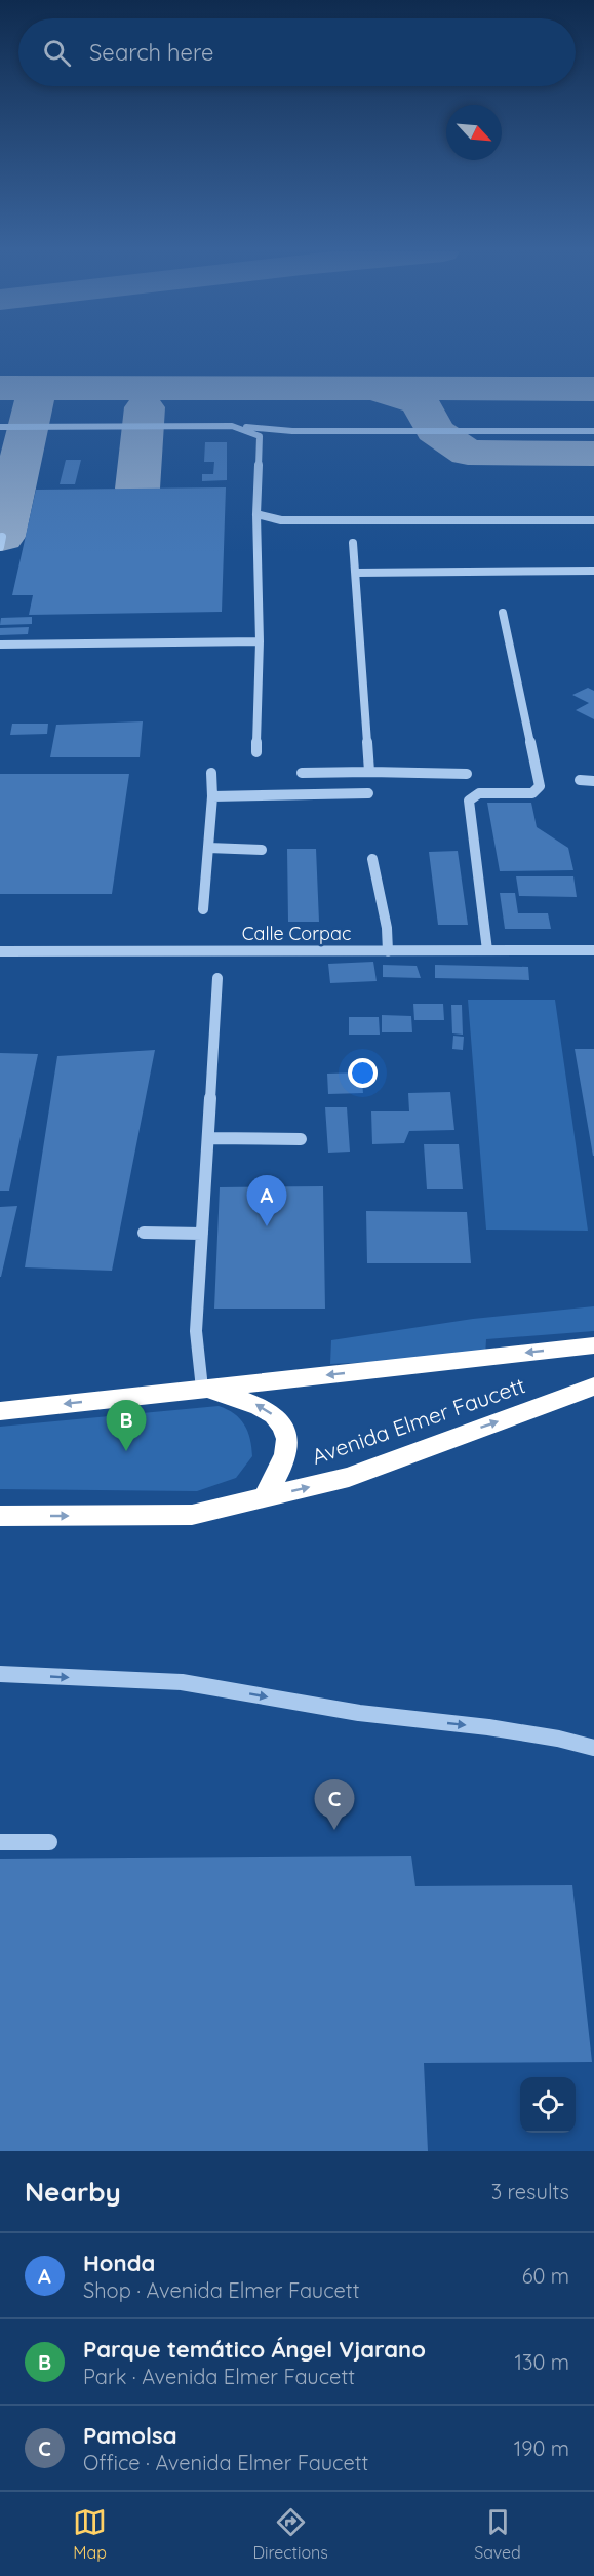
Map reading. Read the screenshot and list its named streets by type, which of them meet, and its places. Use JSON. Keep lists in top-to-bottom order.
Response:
{
  "streets": {
    "highway": ["Avenida Elmer Faucett"],
    "street": ["Calle Corpac"]
  },
  "north": "bottom right",
  "page": {
    "search": "Search here",
    "pins": ["A", "B", "C"],
    "heading": ["Nearby", "3 results"],
    "list": [
      {
        "mark": "A",
        "name": "Honda",
        "note": "Shop · Avenida Elmer Faucett",
        "value": "60 m"
      },
      {
        "mark": "B",
        "name": "Parque temático Ángel Vjarano",
        "note": "Park · Avenida Elmer Faucett",
        "value": "130 m"
      },
      {
        "mark": "C",
        "name": "Pamolsa",
        "note": "Office · Avenida Elmer Faucett",
        "value": "190 m"
      }
    ],
    "nav": ["Map", "Directions", "Saved"]
  }
}
